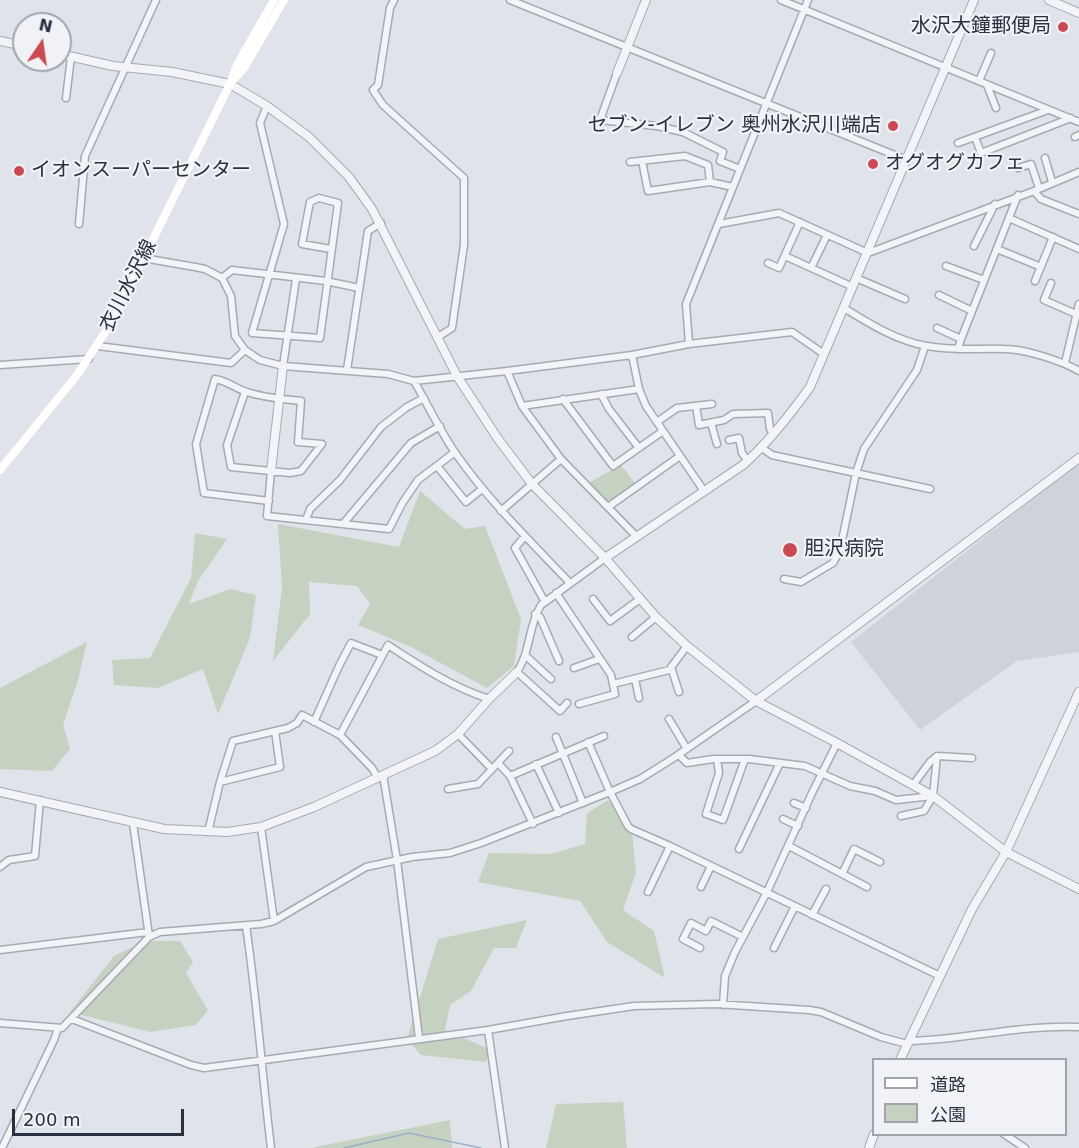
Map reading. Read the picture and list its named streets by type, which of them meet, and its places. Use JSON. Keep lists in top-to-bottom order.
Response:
{
  "streets": {
    "main road": ["衣川水沢線"]
  },
  "places": [
    "水沢大鐘郵便局",
    "セブン-イレブン 奥州水沢川端店",
    "オグオグカフェ",
    "イオンスーパーセンター",
    "胆沢病院"
  ],
  "legend": ["道路", "公園"],
  "scale_bar": "200 m",
  "north": "top"
}
